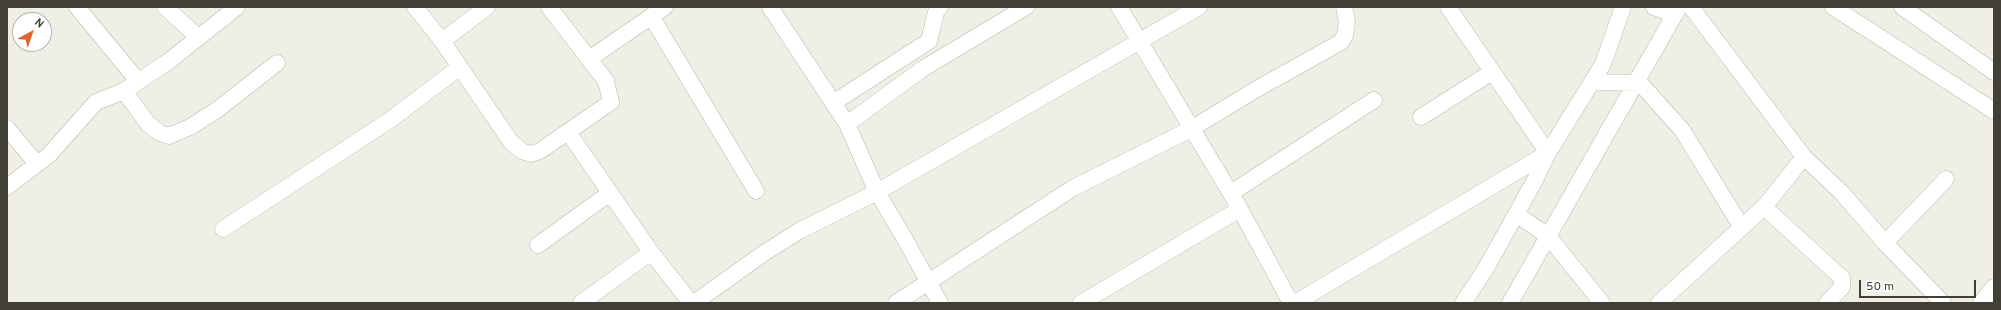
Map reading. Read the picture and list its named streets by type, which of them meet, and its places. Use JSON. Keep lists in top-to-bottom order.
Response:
{
  "scale_bar": "50 m",
  "north": "top right"
}
